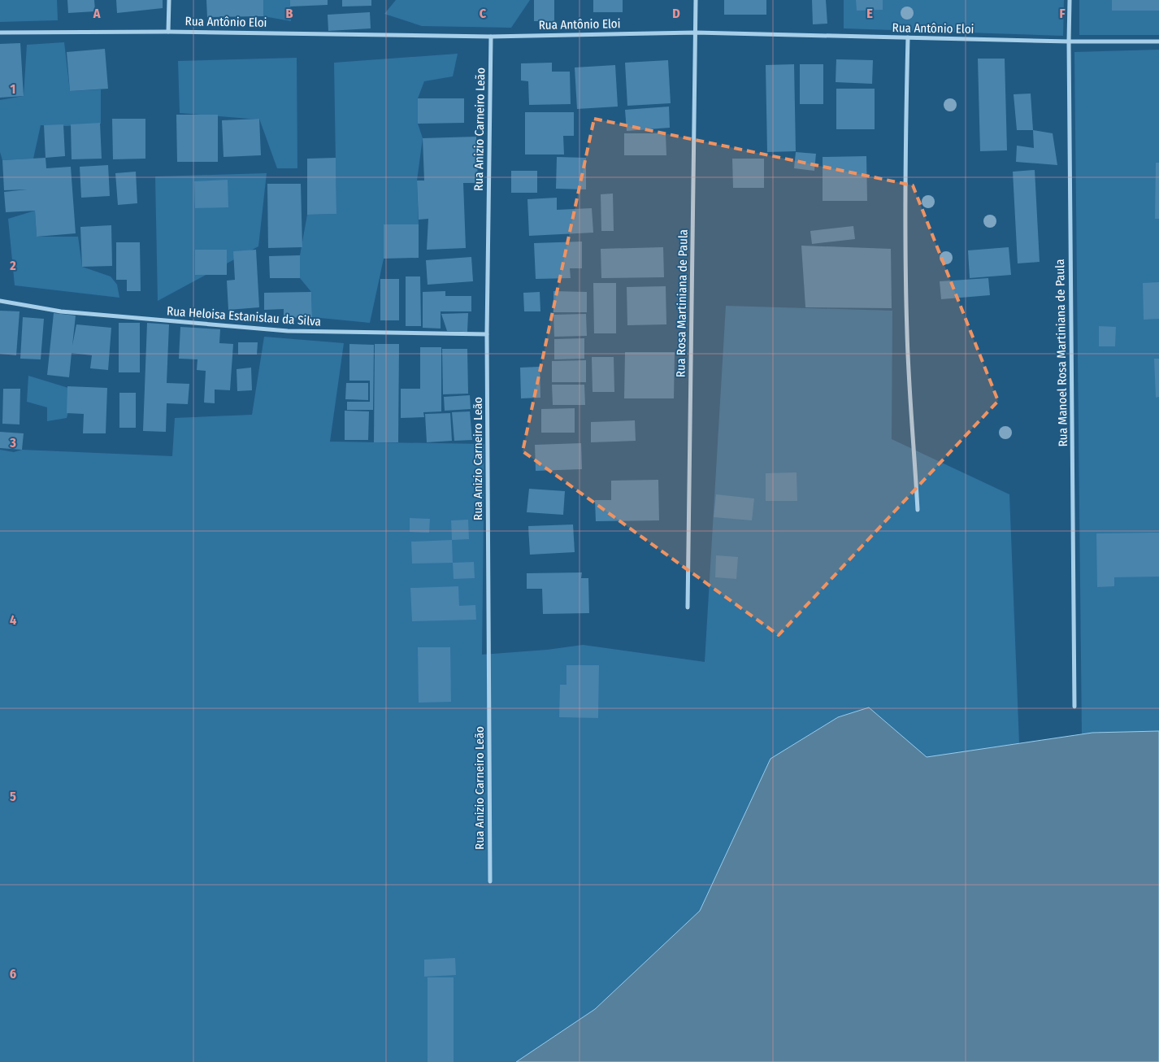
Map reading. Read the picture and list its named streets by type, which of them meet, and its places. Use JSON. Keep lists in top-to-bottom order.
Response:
{
  "streets": {
    "street": [
      "Rua Antônio Eloi",
      "Rua Anizio Carneiro Leão",
      "Rua Rosa Martiniana de Paula",
      "Rua Heloisa Estanislau da Silva",
      "Rua Manoel Rosa Martiniana de Paula"
    ]
  },
  "crossings": [
    ["Rua Antônio Eloi", "Rua Anizio Carneiro Leão"],
    ["Rua Antônio Eloi", "Rua Rosa Martiniana de Paula"],
    ["Rua Antônio Eloi", "Rua Manoel Rosa Martiniana de Paula"],
    ["Rua Anizio Carneiro Leão", "Rua Heloisa Estanislau da Silva"]
  ],
  "grid": {
    "columns": [
      "A",
      "B",
      "C",
      "D",
      "E",
      "F"
    ],
    "rows": [
      "1",
      "2",
      "3",
      "4",
      "5",
      "6"
    ]
  }
}
